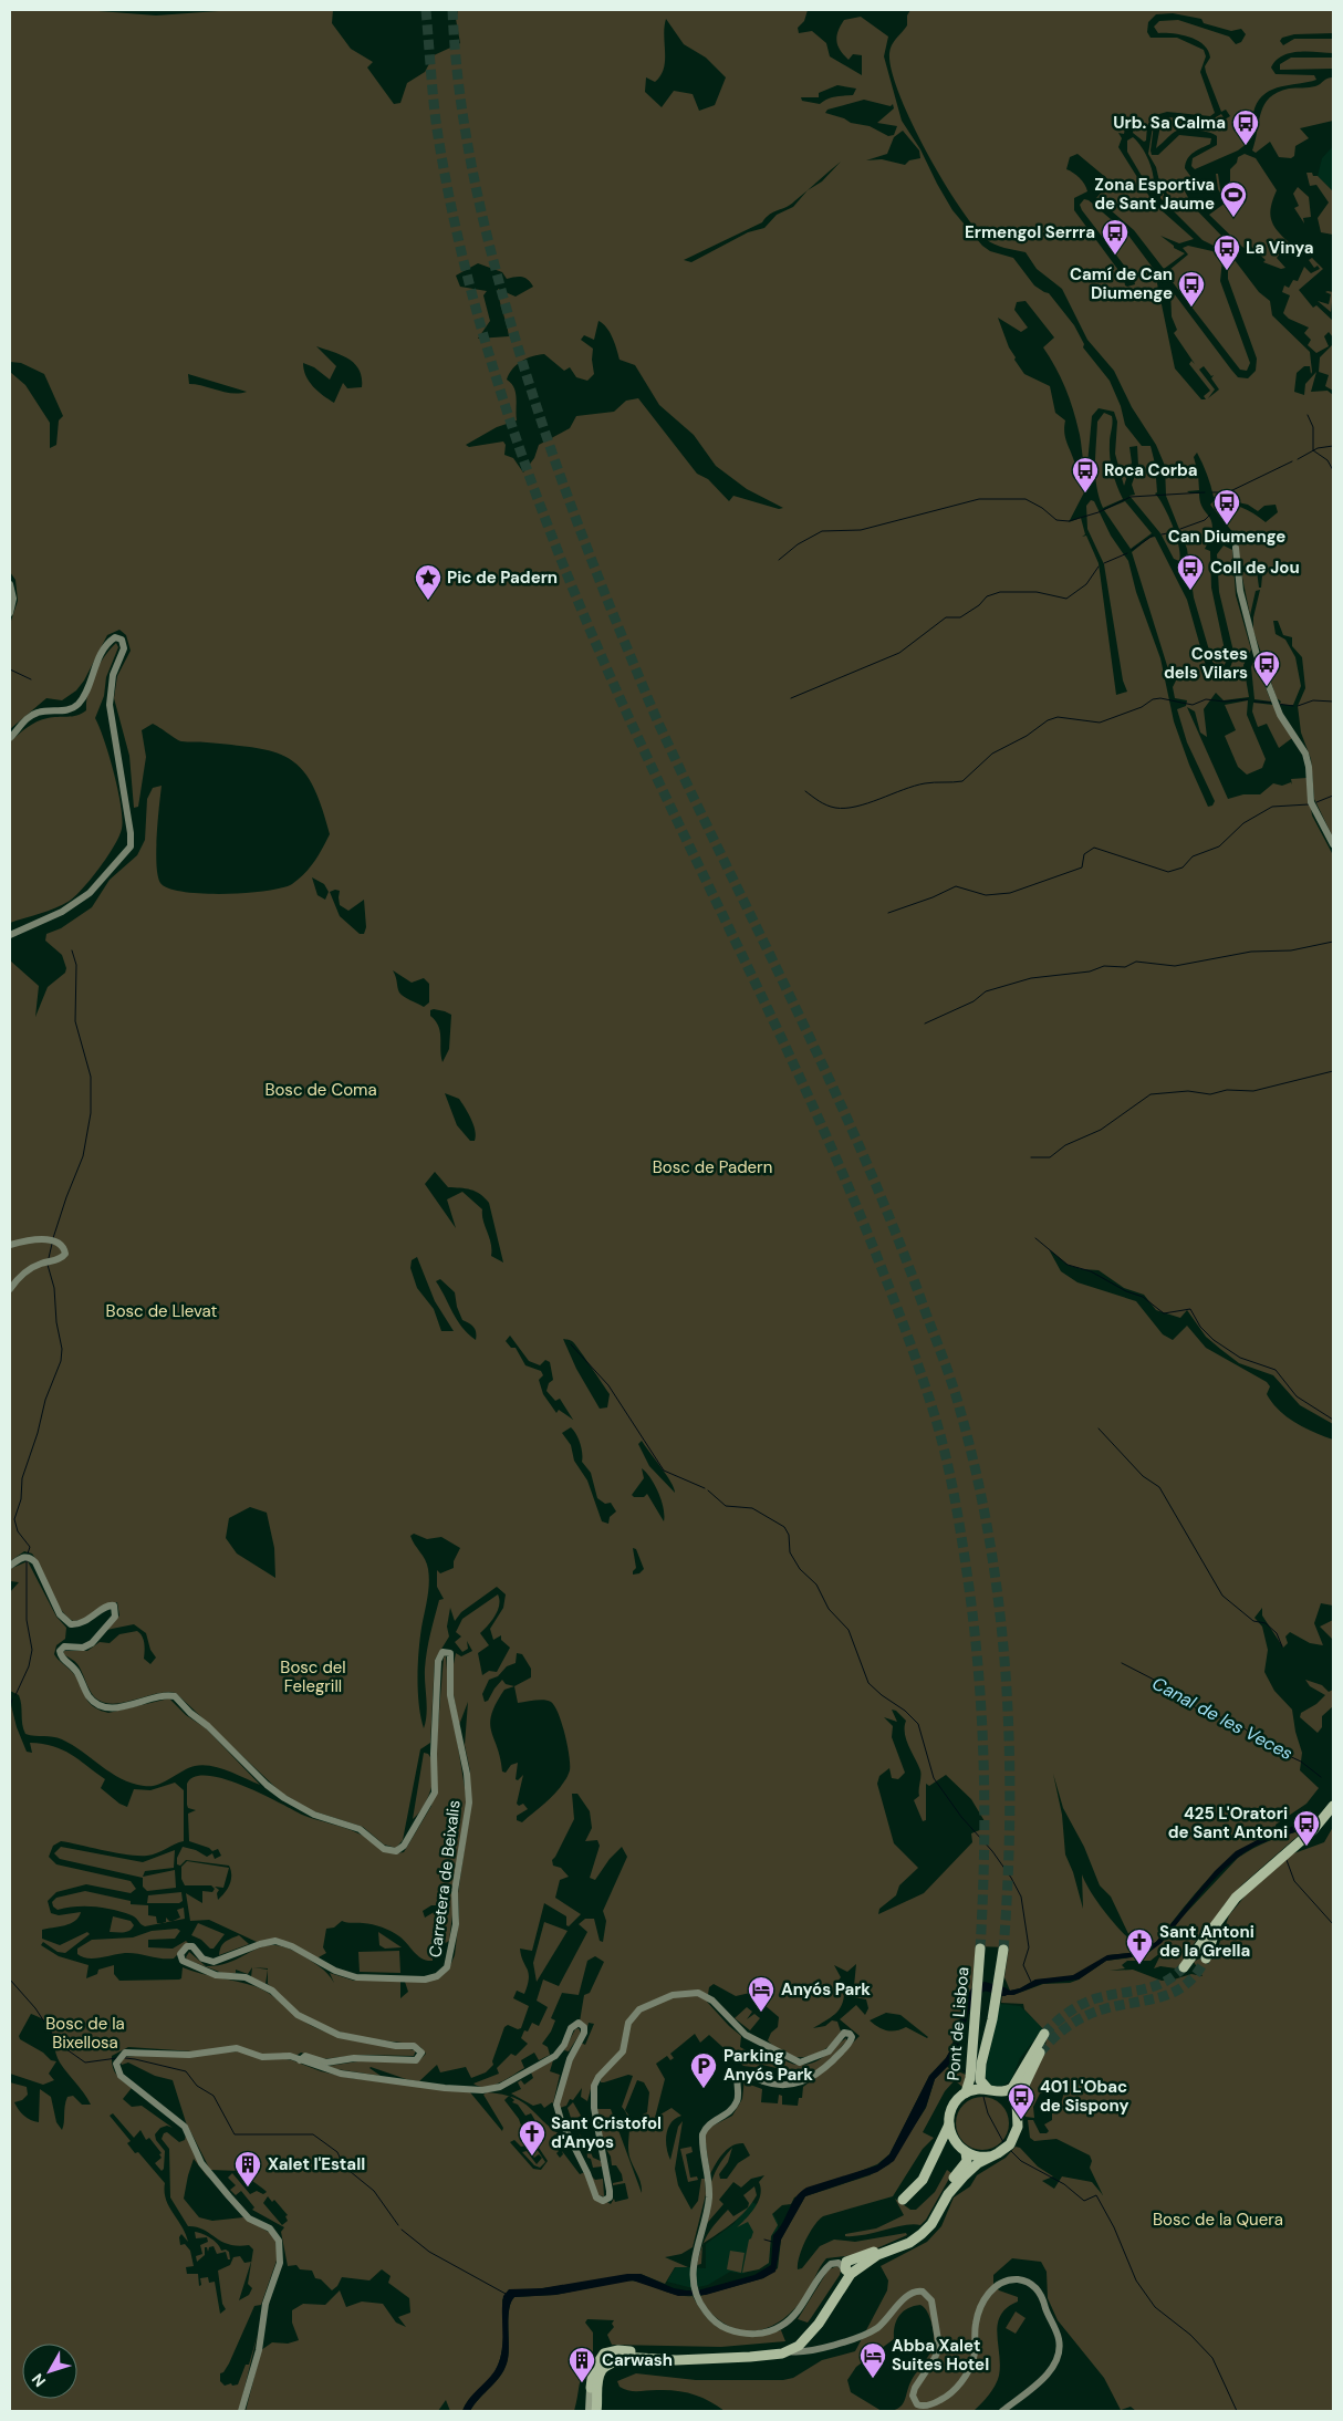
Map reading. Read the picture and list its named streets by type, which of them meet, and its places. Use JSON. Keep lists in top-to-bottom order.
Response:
{
  "streets": {
    "highway": ["Pont de Lisboa"],
    "main road": ["Carretera de Beixalis"]
  },
  "water": ["Canal de les Veces"],
  "parks": [
    "Bosc de Coma",
    "Bosc de Padern",
    "Bosc de Llevat",
    "Bosc del Felegrill",
    "Bosc de la Bixellosa",
    "Bosc de la Quera"
  ],
  "places": {
    "bus stop": [
      "Urb. Sa Calma",
      "Ermengol Serrra",
      "La Vinya",
      "Camí de Can Diumenge",
      "Roca Corba",
      "Can Diumenge",
      "Coll de Jou",
      "Costes dels Vilars",
      "425 L'Oratori de Sant Antoni",
      "401 L'Obac de Sispony"
    ],
    "sports": ["Zona Esportiva de Sant Jaume"],
    "place": ["Pic de Padern"],
    "church": ["Sant Antoni de la Grella", "Sant Cristofol d'Anyos"],
    "hotel": ["Anyós Park", "Abba Xalet Suites Hotel"],
    "parking": ["Parking Anyós Park"],
    "building": ["Xalet l'Estall", "Carwash"]
  },
  "north": "bottom left"
}
